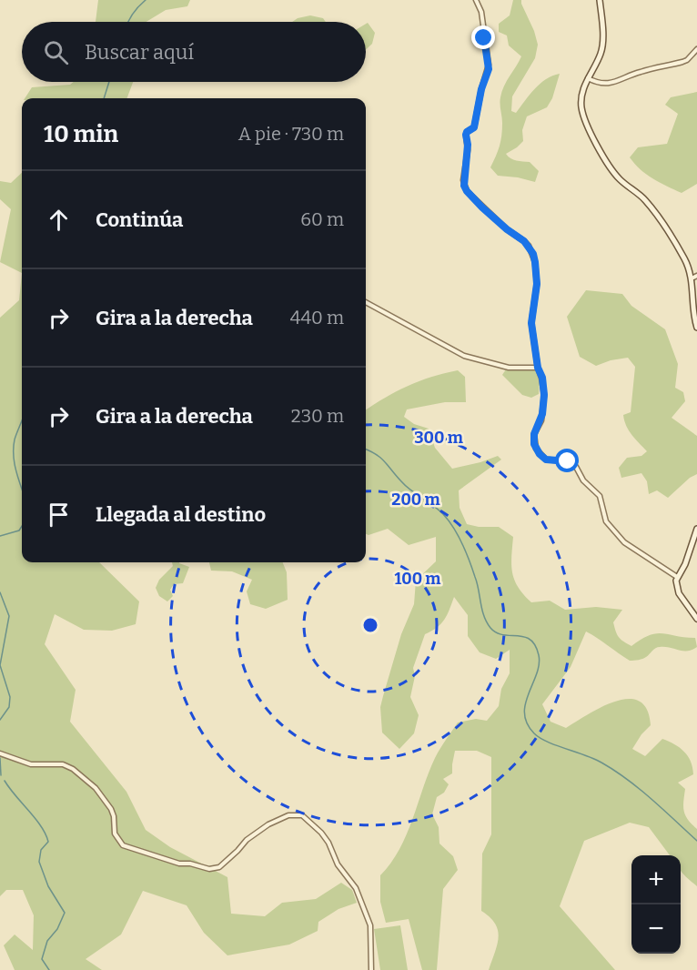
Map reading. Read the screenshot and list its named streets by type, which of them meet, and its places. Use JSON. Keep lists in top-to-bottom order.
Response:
{
  "page": {
    "search": "Buscar aquí",
    "heading": ["10 min", "A pie · 730 m"],
    "list": [
      ["Continúa", "60 m"],
      ["Gira a la derecha", "440 m"],
      ["Gira a la derecha", "230 m"],
      "Llegada al destino"
    ],
    "map_buttons": ["+", "−"]
  },
  "rings": ["300 m", "200 m", "100 m"]
}
